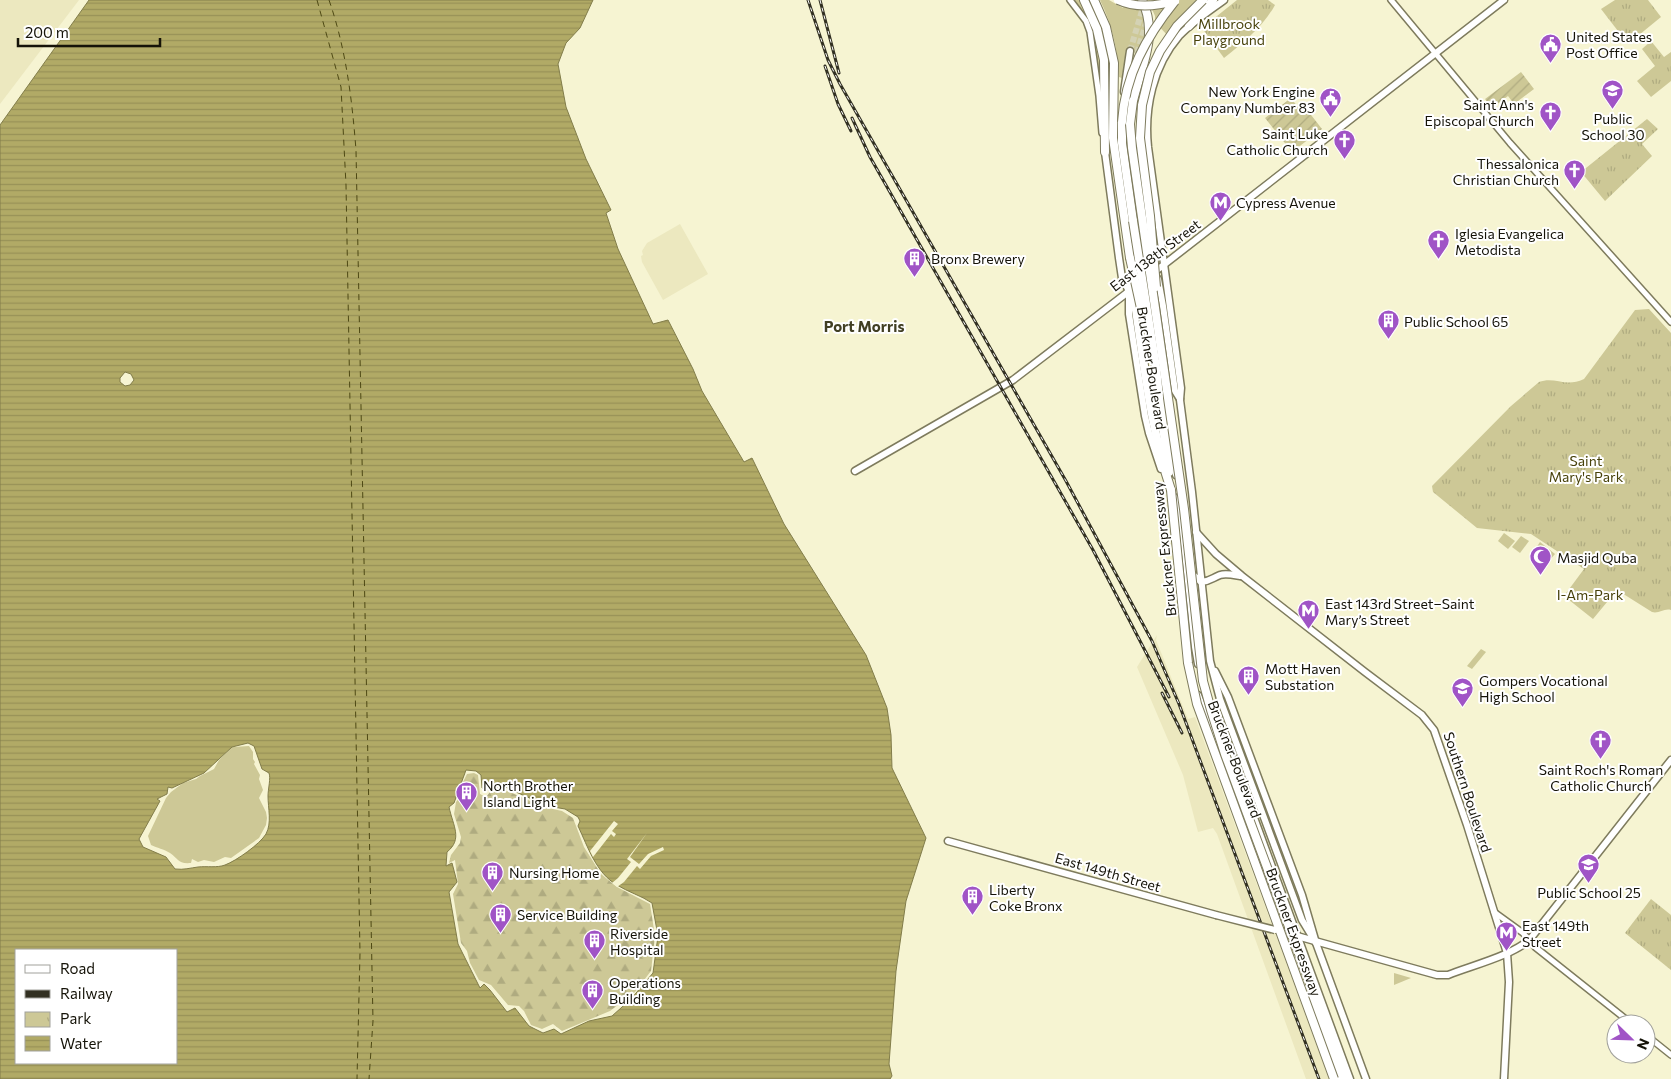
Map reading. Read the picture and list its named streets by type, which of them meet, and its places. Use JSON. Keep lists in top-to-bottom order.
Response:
{
  "streets": {
    "highway": ["Bruckner Expressway"],
    "main road": [
      "East 138th Street",
      "Bruckner Boulevard",
      "Southern Boulevard",
      "East 149th Street"
    ]
  },
  "crossings": [
    ["East 138th Street", "Bruckner Boulevard"],
    ["Bruckner Boulevard", "Bruckner Expressway"],
    ["Bruckner Boulevard", "Southern Boulevard"],
    ["Bruckner Boulevard", "East 149th Street"],
    ["Southern Boulevard", "East 149th Street"]
  ],
  "districts": ["Port Morris"],
  "parks": ["Millbrook Playground", "Saint Mary's Park", "I-Am-Park"],
  "places": {
    "public building": ["United States Post Office", "New York Engine Company Number 83"],
    "school or university": ["Public School 30", "Gompers Vocational High School", "Public School 25"],
    "church": [
      "Saint Ann's Episcopal Church",
      "Saint Luke Catholic Church",
      "Thessalonica Christian Church",
      "Iglesia Evangelica Metodista",
      "Saint Roch's Roman Catholic Church"
    ],
    "metro station": ["Cypress Avenue", "East 143rd Street–Saint Mary’s Street", "East 149th Street"],
    "building": [
      "Bronx Brewery",
      "Public School 65",
      "Mott Haven Substation",
      "North Brother Island Light",
      "Nursing Home",
      "Liberty Coke Bronx",
      "Service Building",
      "Riverside Hospital",
      "Operations Building"
    ],
    "mosque": ["Masjid Quba"]
  },
  "legend": [
    "Road",
    "Railway",
    "Park",
    "Water"
  ],
  "scale_bar": "200 m",
  "north": "bottom right"
}
